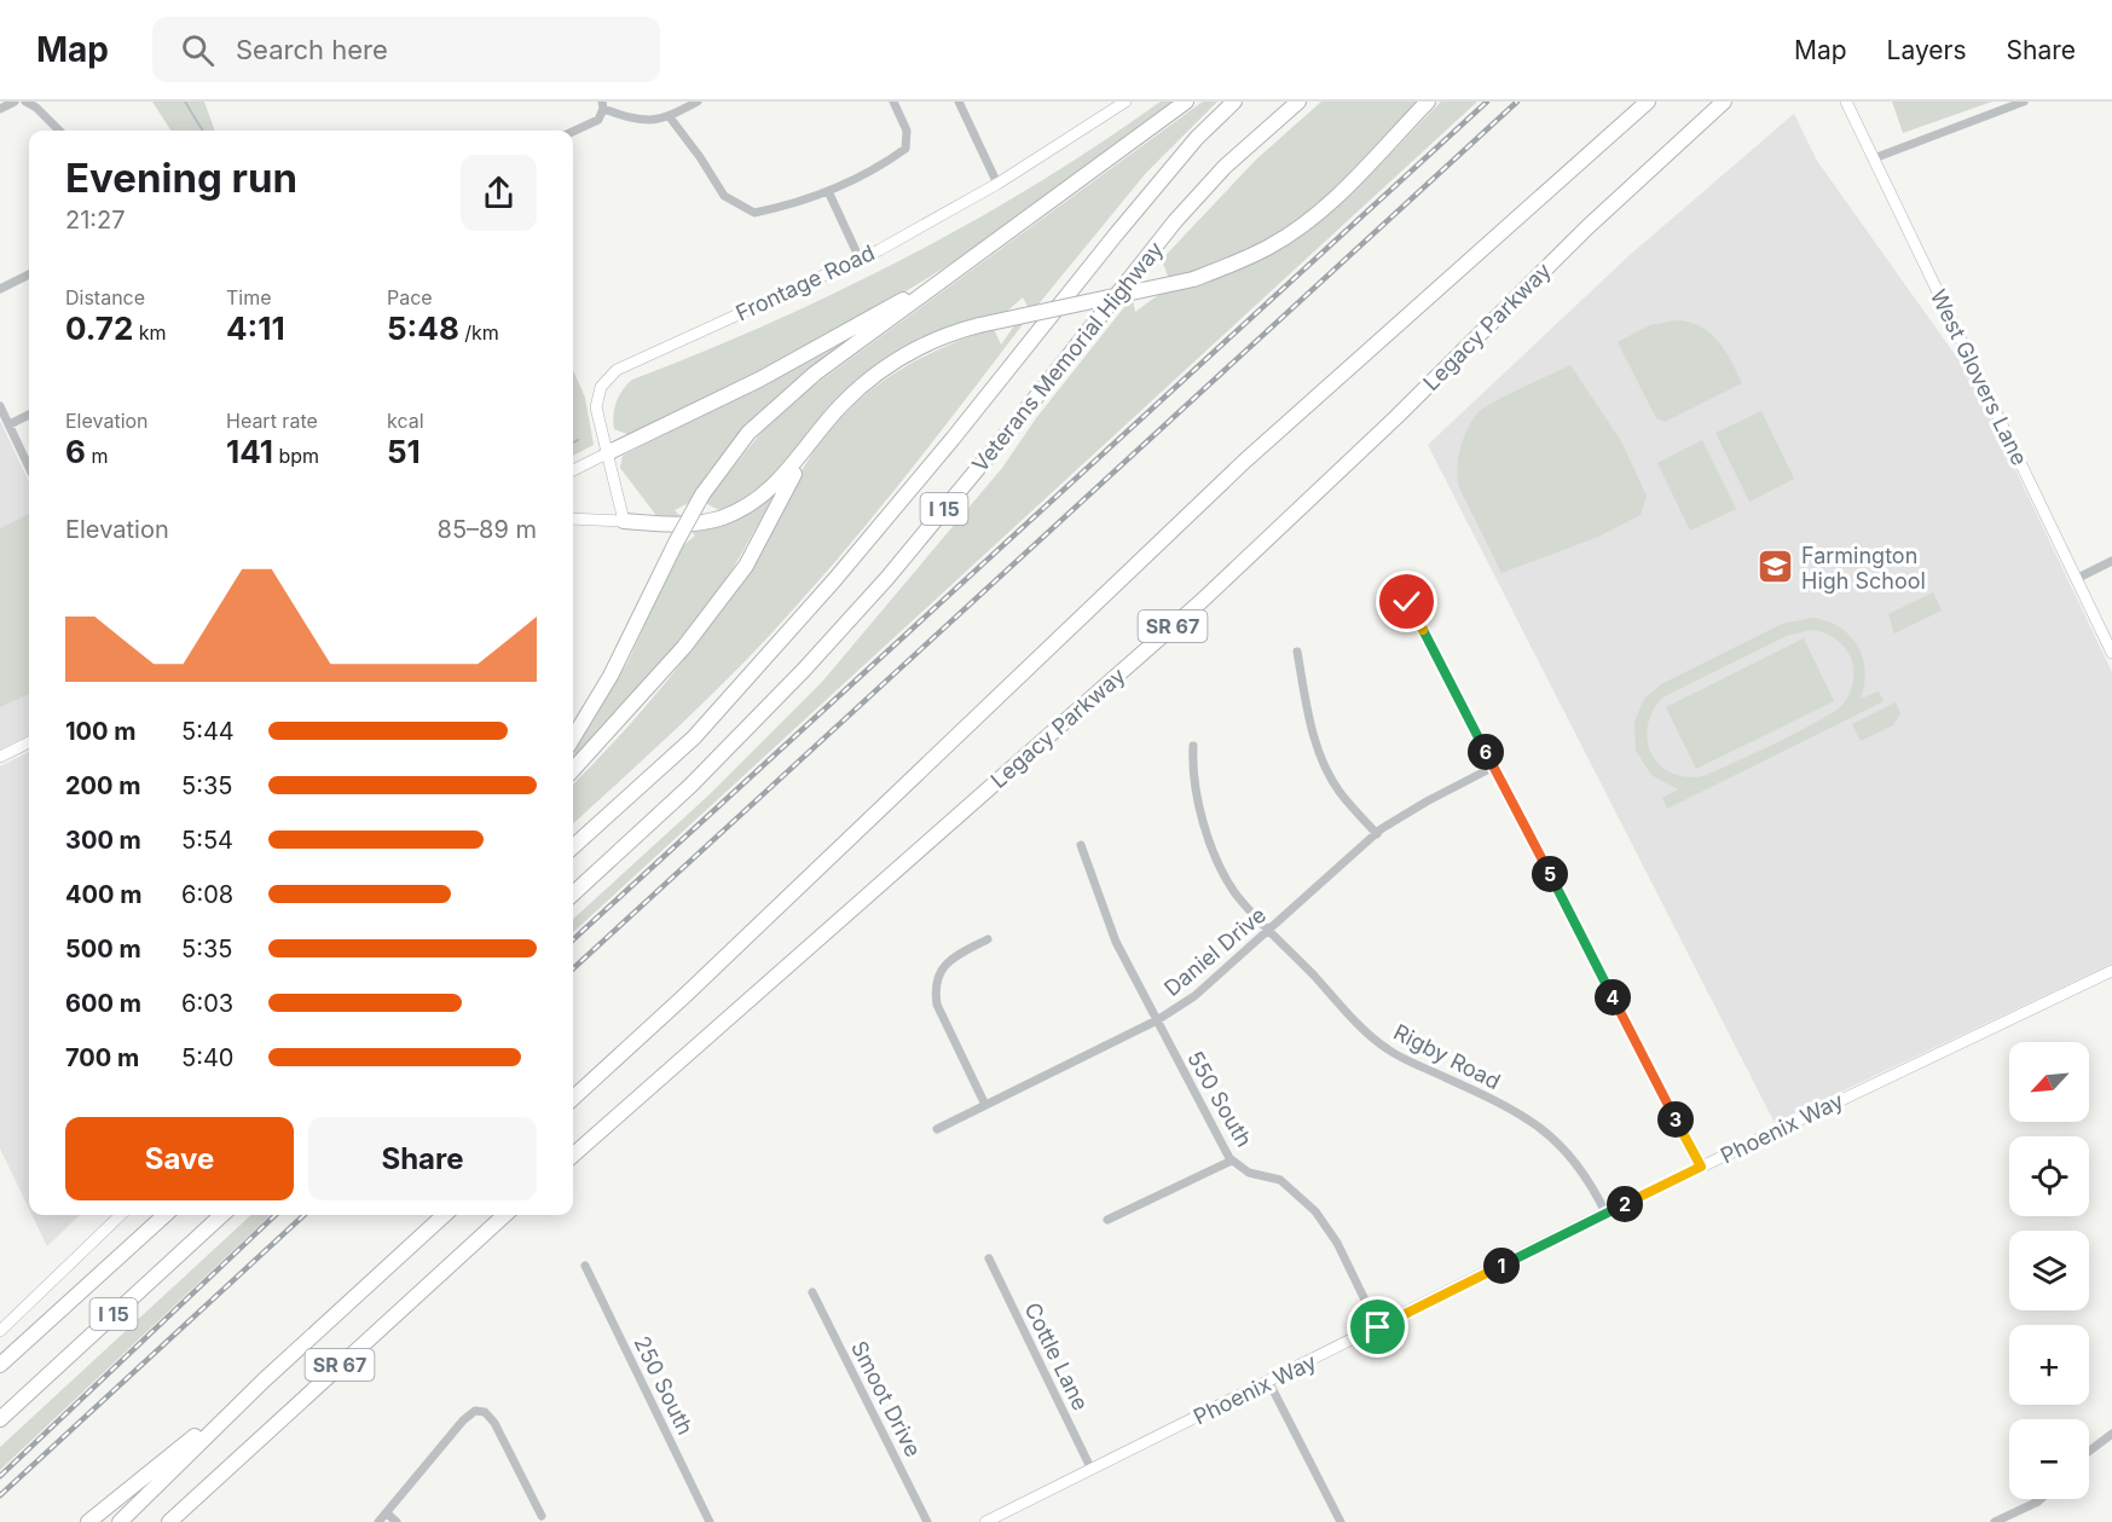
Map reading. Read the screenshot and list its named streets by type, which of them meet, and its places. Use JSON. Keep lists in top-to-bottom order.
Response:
{
  "streets": {
    "highway": [
      "Legacy Parkway",
      "Veterans Memorial Highway",
      "I 15",
      "SR 67"
    ],
    "street": [
      "Frontage Road",
      "West Glovers Lane",
      "Daniel Drive",
      "Rigby Road",
      "550 South",
      "Phoenix Way",
      "Cottle Lane",
      "250 South",
      "Smoot Drive"
    ]
  },
  "crossings": [
    ["Daniel Drive", "Rigby Road"],
    ["Daniel Drive", "550 South"],
    ["Rigby Road", "Phoenix Way"],
    ["550 South", "Phoenix Way"],
    ["Phoenix Way", "Cottle Lane"]
  ],
  "places": {
    "school or university": ["Farmington High School"]
  },
  "north": "bottom left",
  "page": {
    "header": "Map",
    "search": "Search here",
    "nav": ["Map", "Layers", "Share"],
    "heading": ["Evening run", "21:27"],
    "stats": [
      ["Distance", "0.72 km"],
      ["Time", "4:11"],
      ["Pace", "5:48 /km"],
      ["Elevation", "6 m"],
      ["Heart rate", "141 bpm"],
      ["kcal", "51"]
    ],
    "chart": ["Elevation", "85–89 m"],
    "list": [
      {
        "name": "100 m",
        "note": "5:44"
      },
      {
        "name": "200 m",
        "note": "5:35"
      },
      {
        "name": "300 m",
        "note": "5:54"
      },
      {
        "name": "400 m",
        "note": "6:08"
      },
      {
        "name": "500 m",
        "note": "5:35"
      },
      {
        "name": "600 m",
        "note": "6:03"
      },
      {
        "name": "700 m",
        "note": "5:40"
      }
    ],
    "pins": [
      "6",
      "5",
      "4",
      "3",
      "2",
      "1"
    ],
    "map_buttons": ["+", "−"],
    "buttons": ["Save", "Share"]
  }
}
